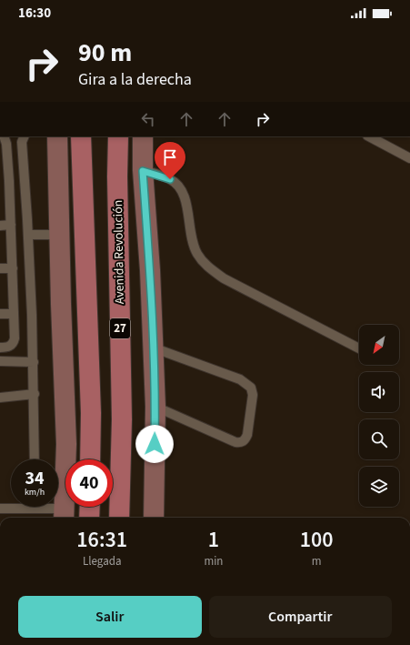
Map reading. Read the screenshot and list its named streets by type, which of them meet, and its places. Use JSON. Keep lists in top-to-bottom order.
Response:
{
  "streets": {
    "main road": ["Avenida Revolución", "27"]
  },
  "north": "bottom left",
  "page": {
    "status": "16:30",
    "turn": ["90 m", "Gira a la derecha"],
    "speed": "34 km/h",
    "limit": "40",
    "eta": [
      "16:31",
      "Llegada",
      "1",
      "min",
      "100",
      "m"
    ],
    "buttons": ["Salir", "Compartir"]
  }
}
